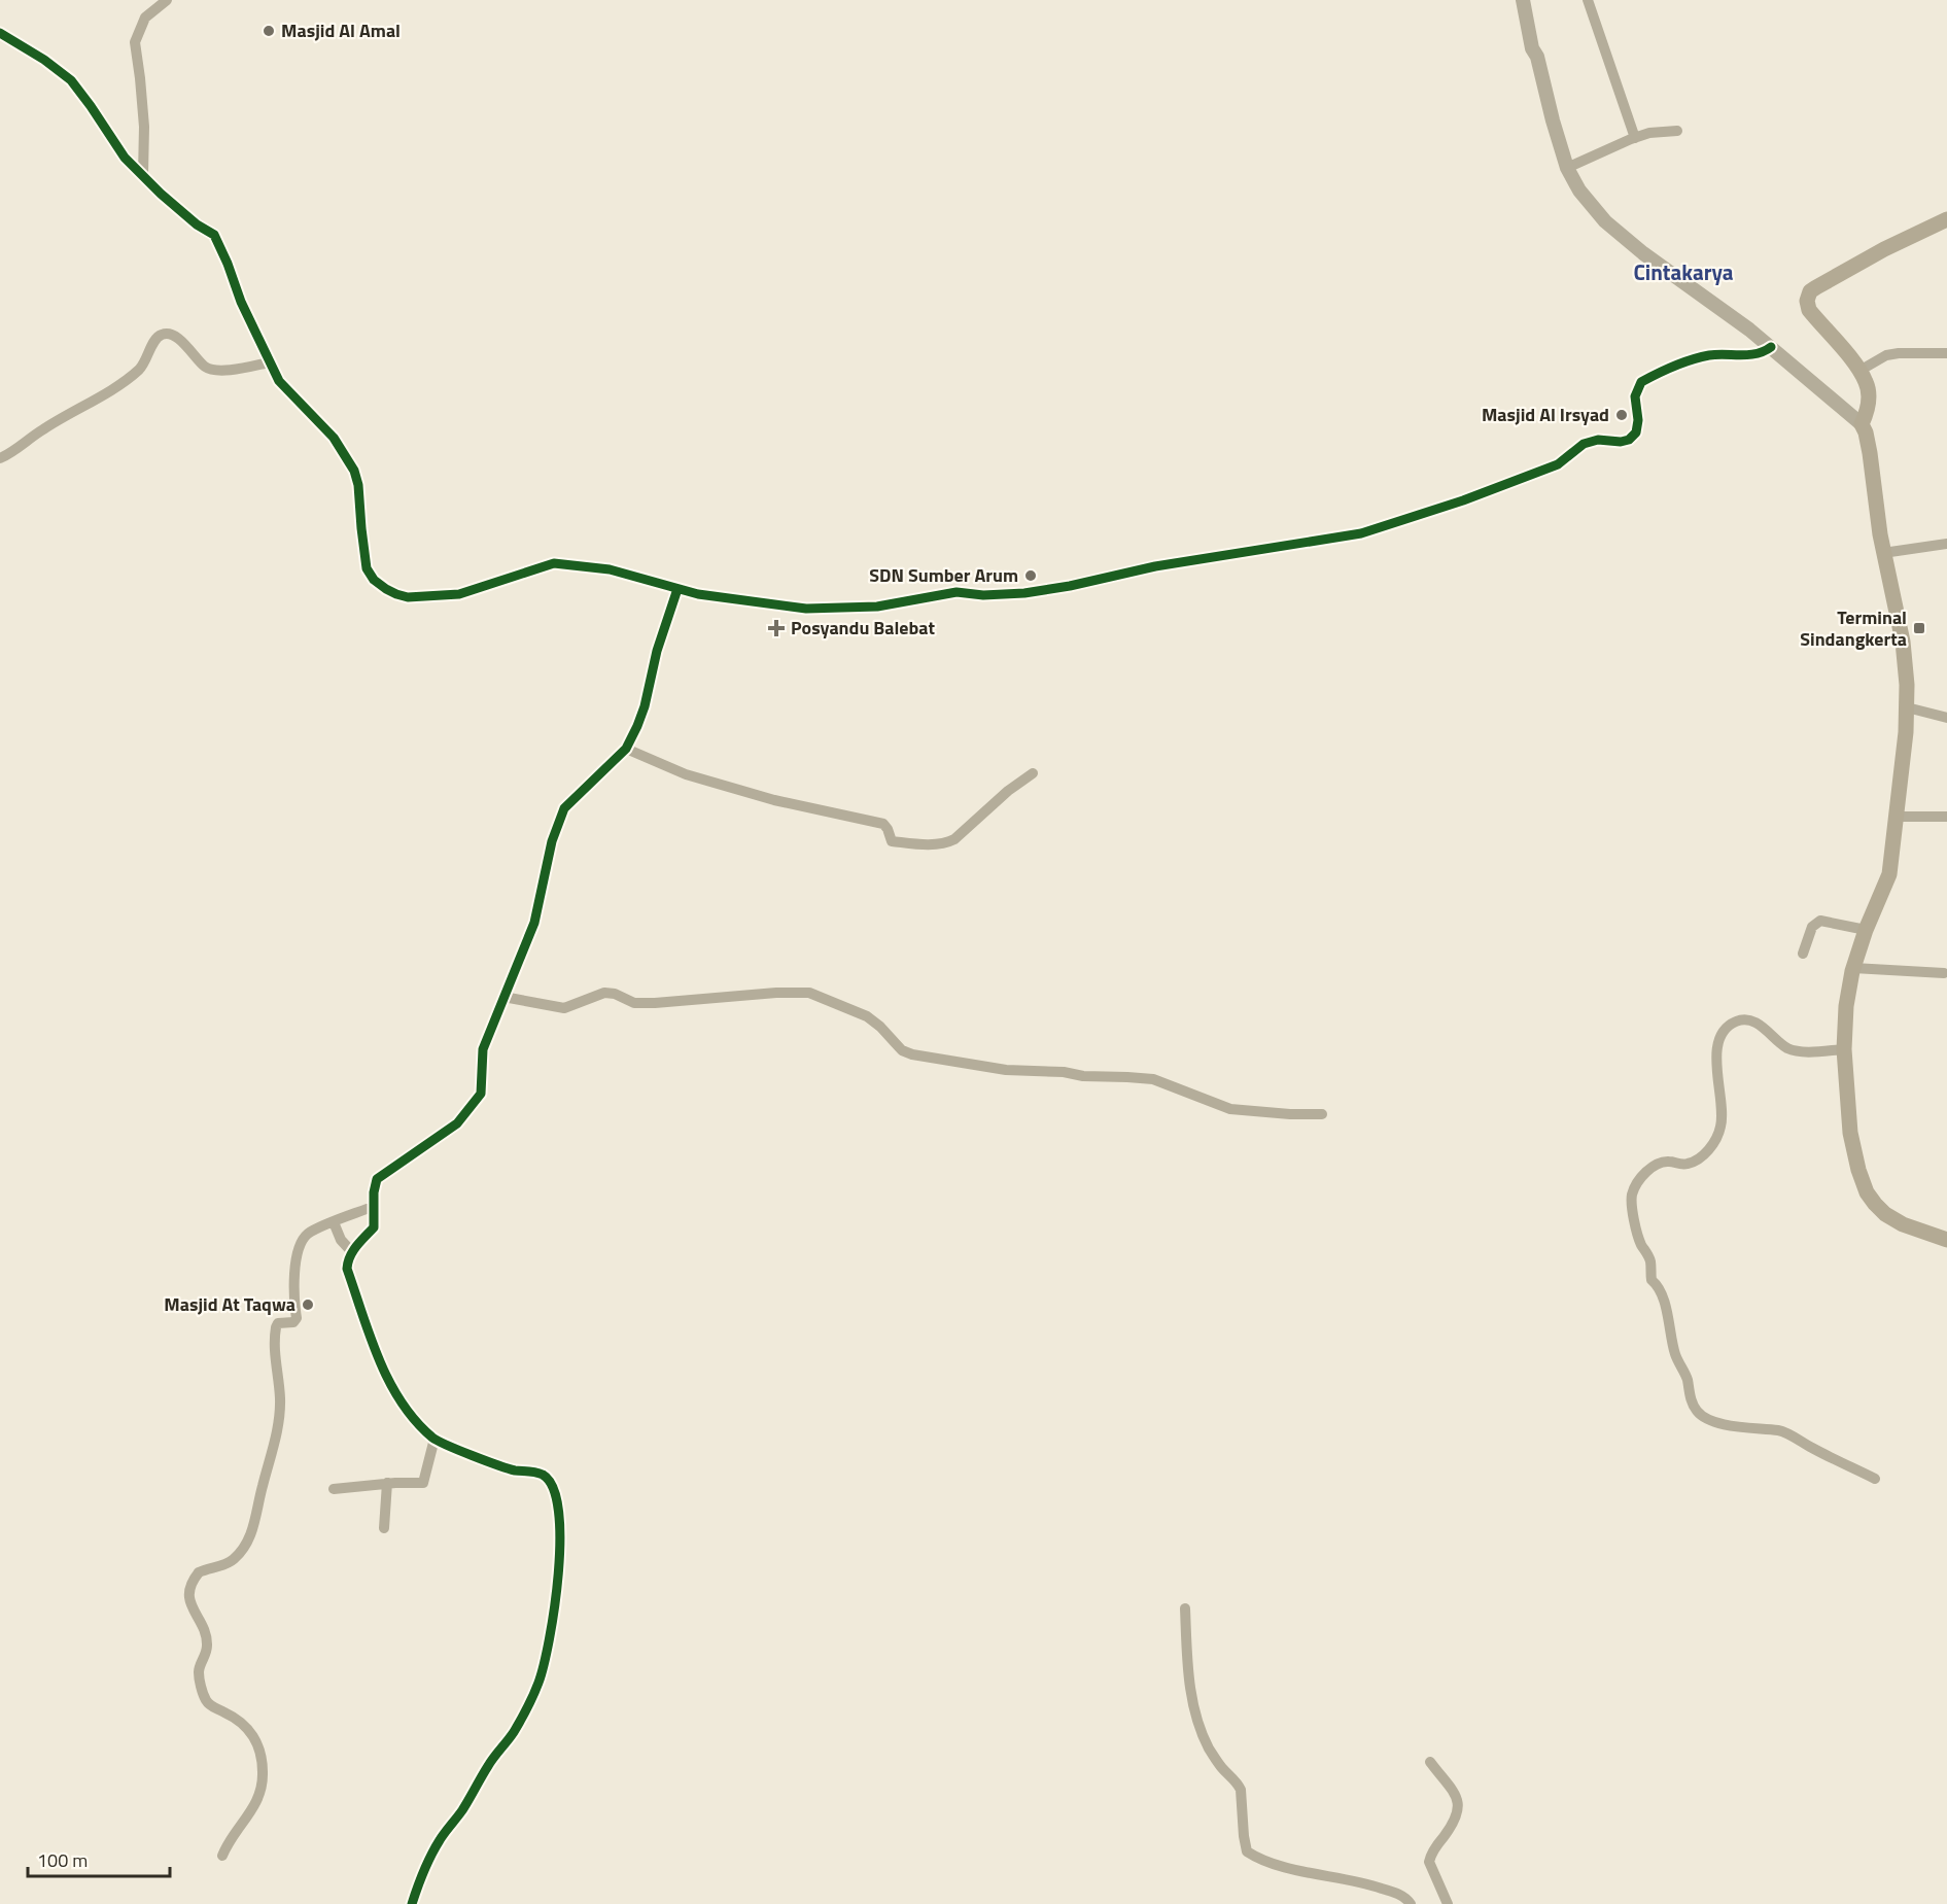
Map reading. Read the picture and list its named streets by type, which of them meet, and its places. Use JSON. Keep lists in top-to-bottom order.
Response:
{
  "districts": ["Cintakarya"],
  "places": {
    "other": [
      "Masjid Al Amal",
      "Masjid Al Irsyad",
      "SDN Sumber Arum",
      "Masjid At Taqwa"
    ],
    "health": ["Posyandu Balebat"],
    "transit": ["Terminal Sindangkerta"]
  },
  "scale_bar": "100 m"
}
